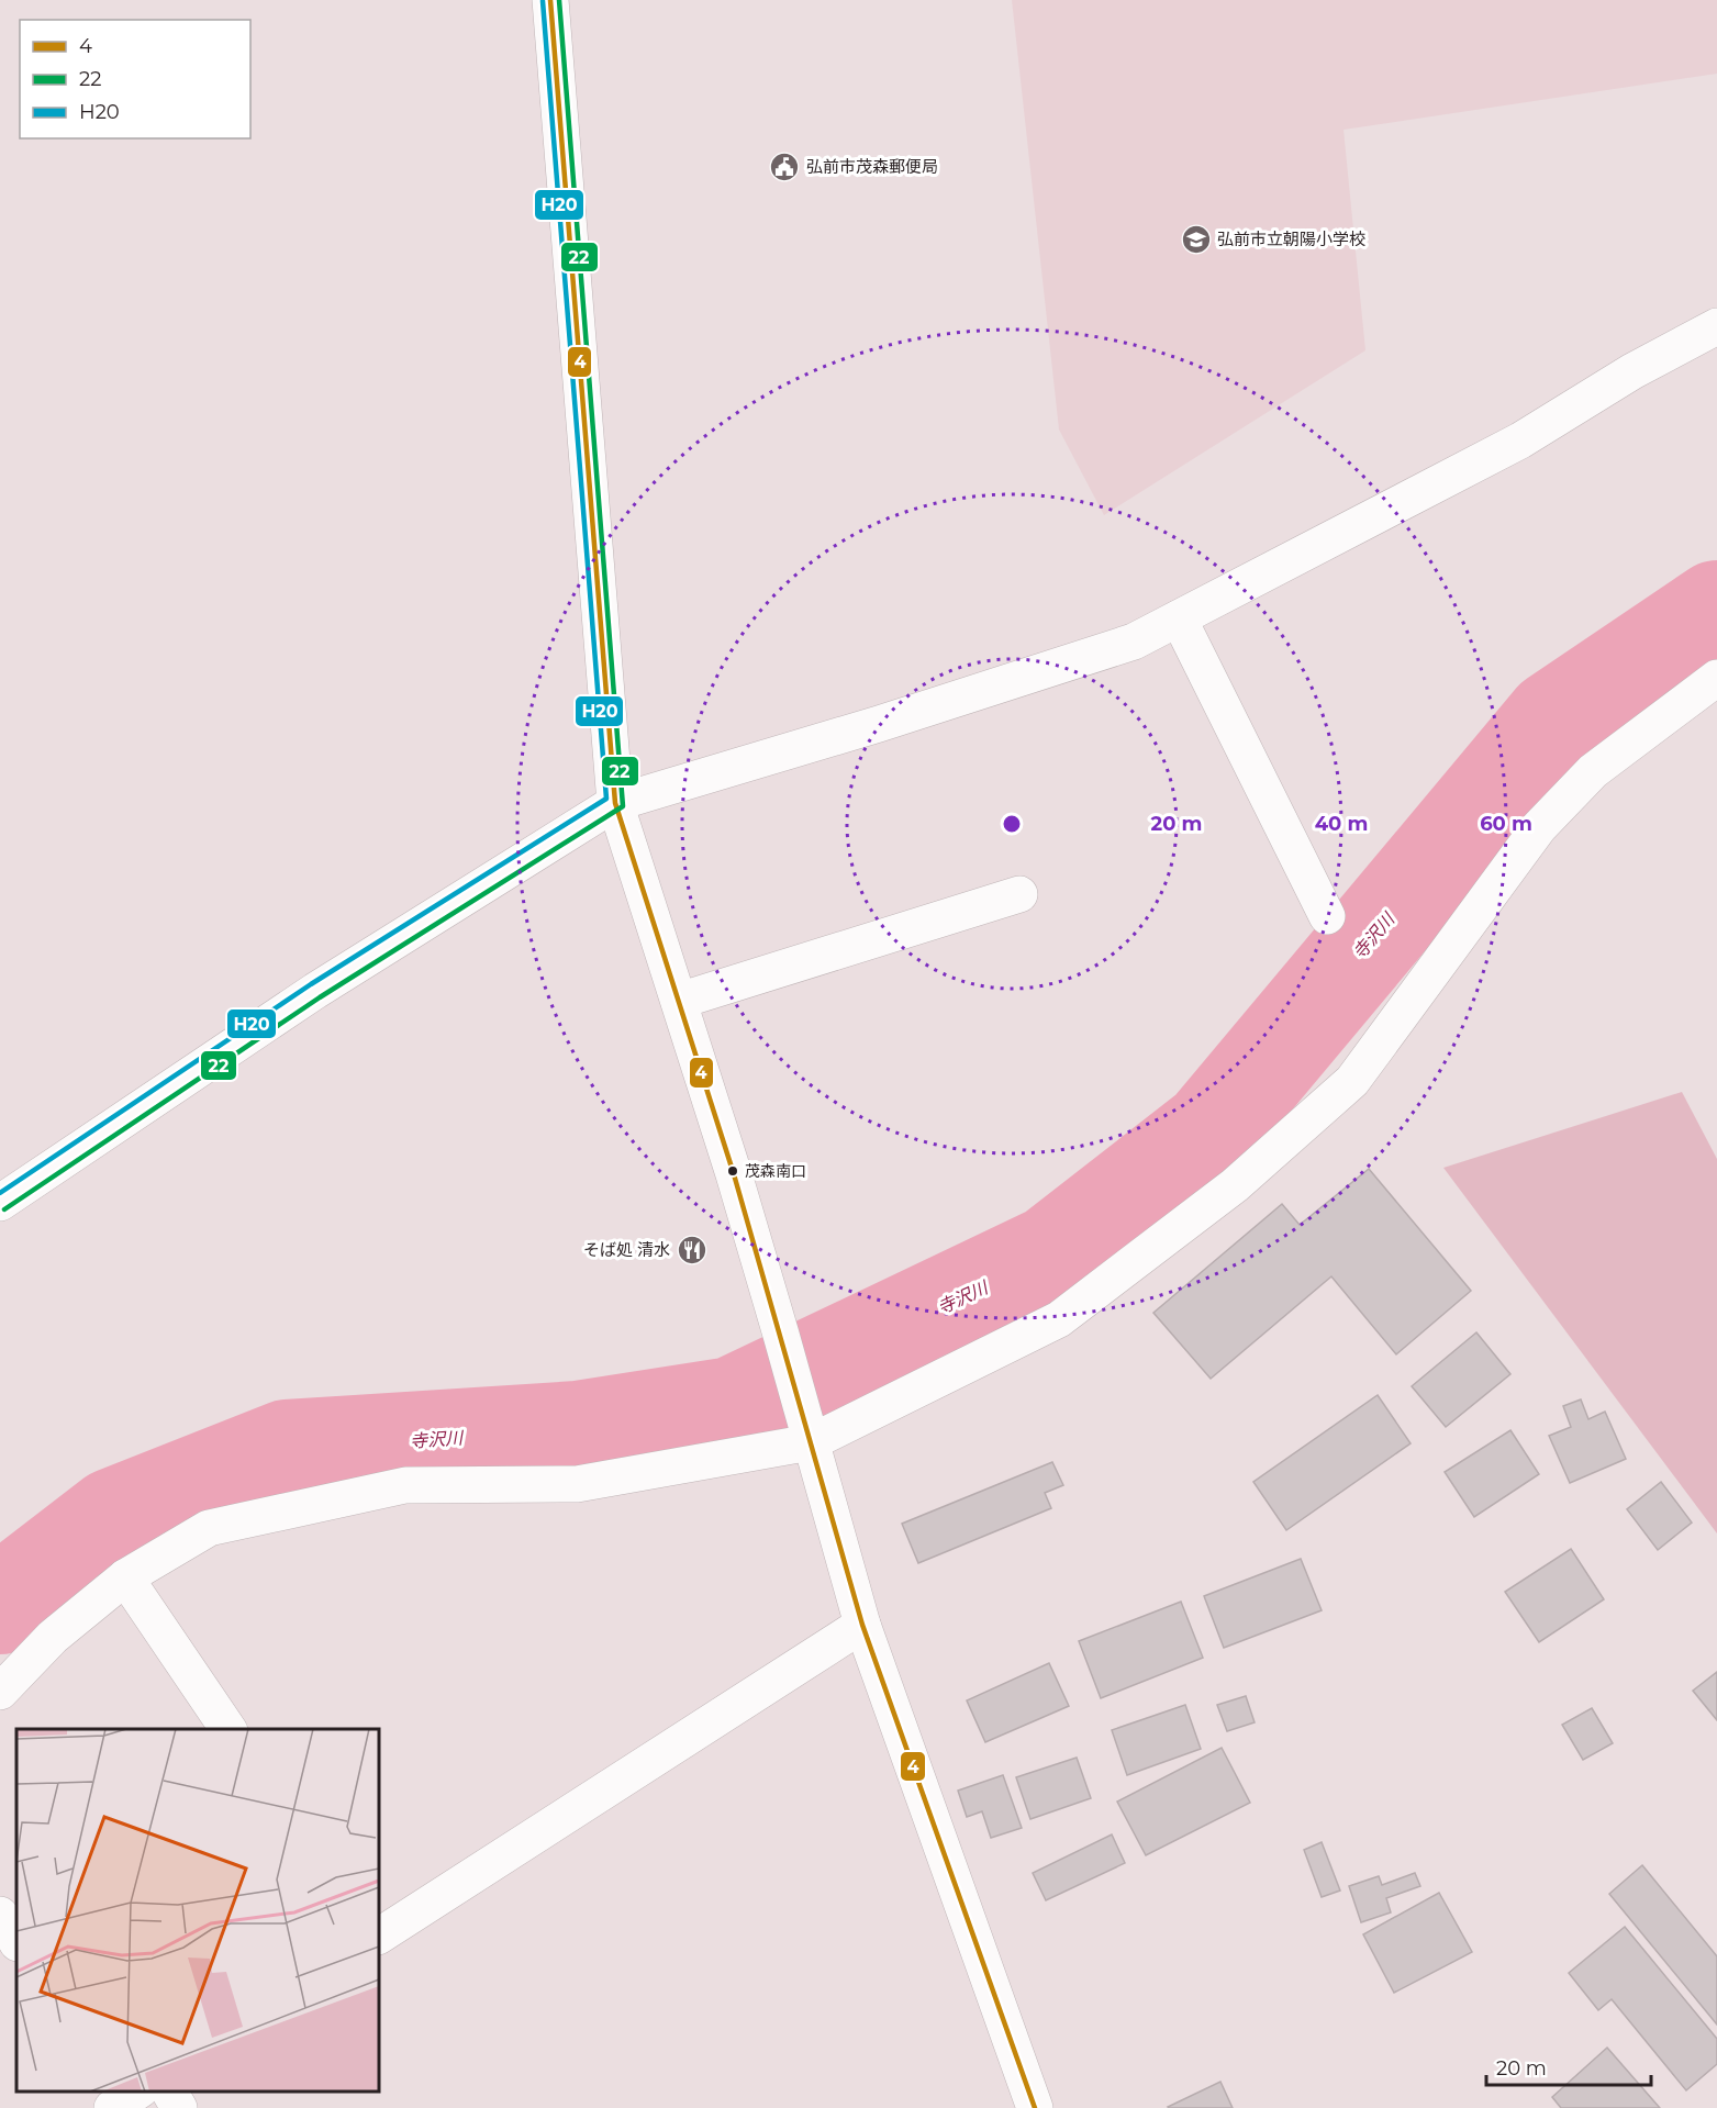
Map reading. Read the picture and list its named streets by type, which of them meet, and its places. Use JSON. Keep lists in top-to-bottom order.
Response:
{
  "water": ["寺沢川"],
  "places": {
    "public building": ["弘前市茂森郵便局"],
    "school or university": ["弘前市立朝陽小学校"],
    "other": ["茂森南口"],
    "restaurant": ["そば処 清水"]
  },
  "lines": ["transit line 4", "transit line 22", "transit line H20"],
  "legend": ["4", "22", "H20"],
  "scale_bar": "20 m",
  "rings": ["20 m", "40 m", "60 m"]
}
